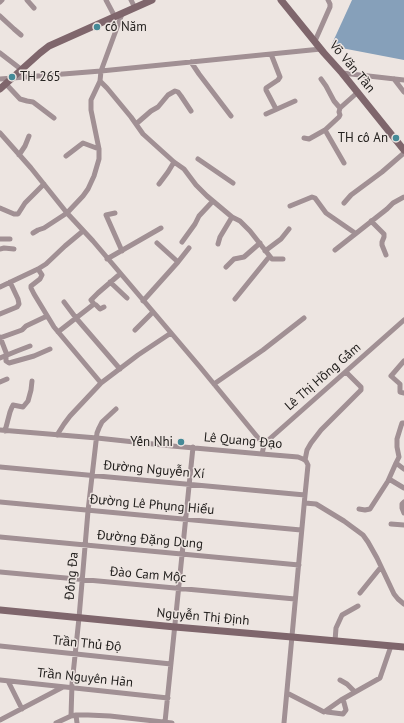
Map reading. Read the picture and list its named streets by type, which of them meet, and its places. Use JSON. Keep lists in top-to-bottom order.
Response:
{
  "streets": {
    "street": [
      "Võ Văn Tần",
      "Lê Thị Hồng Gấm",
      "Lê Quang Đạo",
      "Đường Nguyễn Xí",
      "Đường Lê Phụng Hiểu",
      "Đường Đặng Dung",
      "Đào Cam Mộc",
      "Đống Đa",
      "Nguyễn Thị Định",
      "Trần Thủ Độ",
      "Trần Nguyên Hãn"
    ]
  },
  "crossings": [
    ["Lê Quang Đạo", "Đống Đa"],
    ["Đường Nguyễn Xí", "Đống Đa"],
    ["Đường Lê Phụng Hiểu", "Đống Đa"],
    ["Đường Đặng Dung", "Đống Đa"],
    ["Đào Cam Mộc", "Đống Đa"],
    ["Đống Đa", "Nguyễn Thị Định"],
    ["Đống Đa", "Trần Thủ Độ"],
    ["Đống Đa", "Trần Nguyên Hãn"]
  ],
  "places": [
    "cô Năm",
    "TH 265",
    "TH cô An",
    "Yến Nhi"
  ]
}
